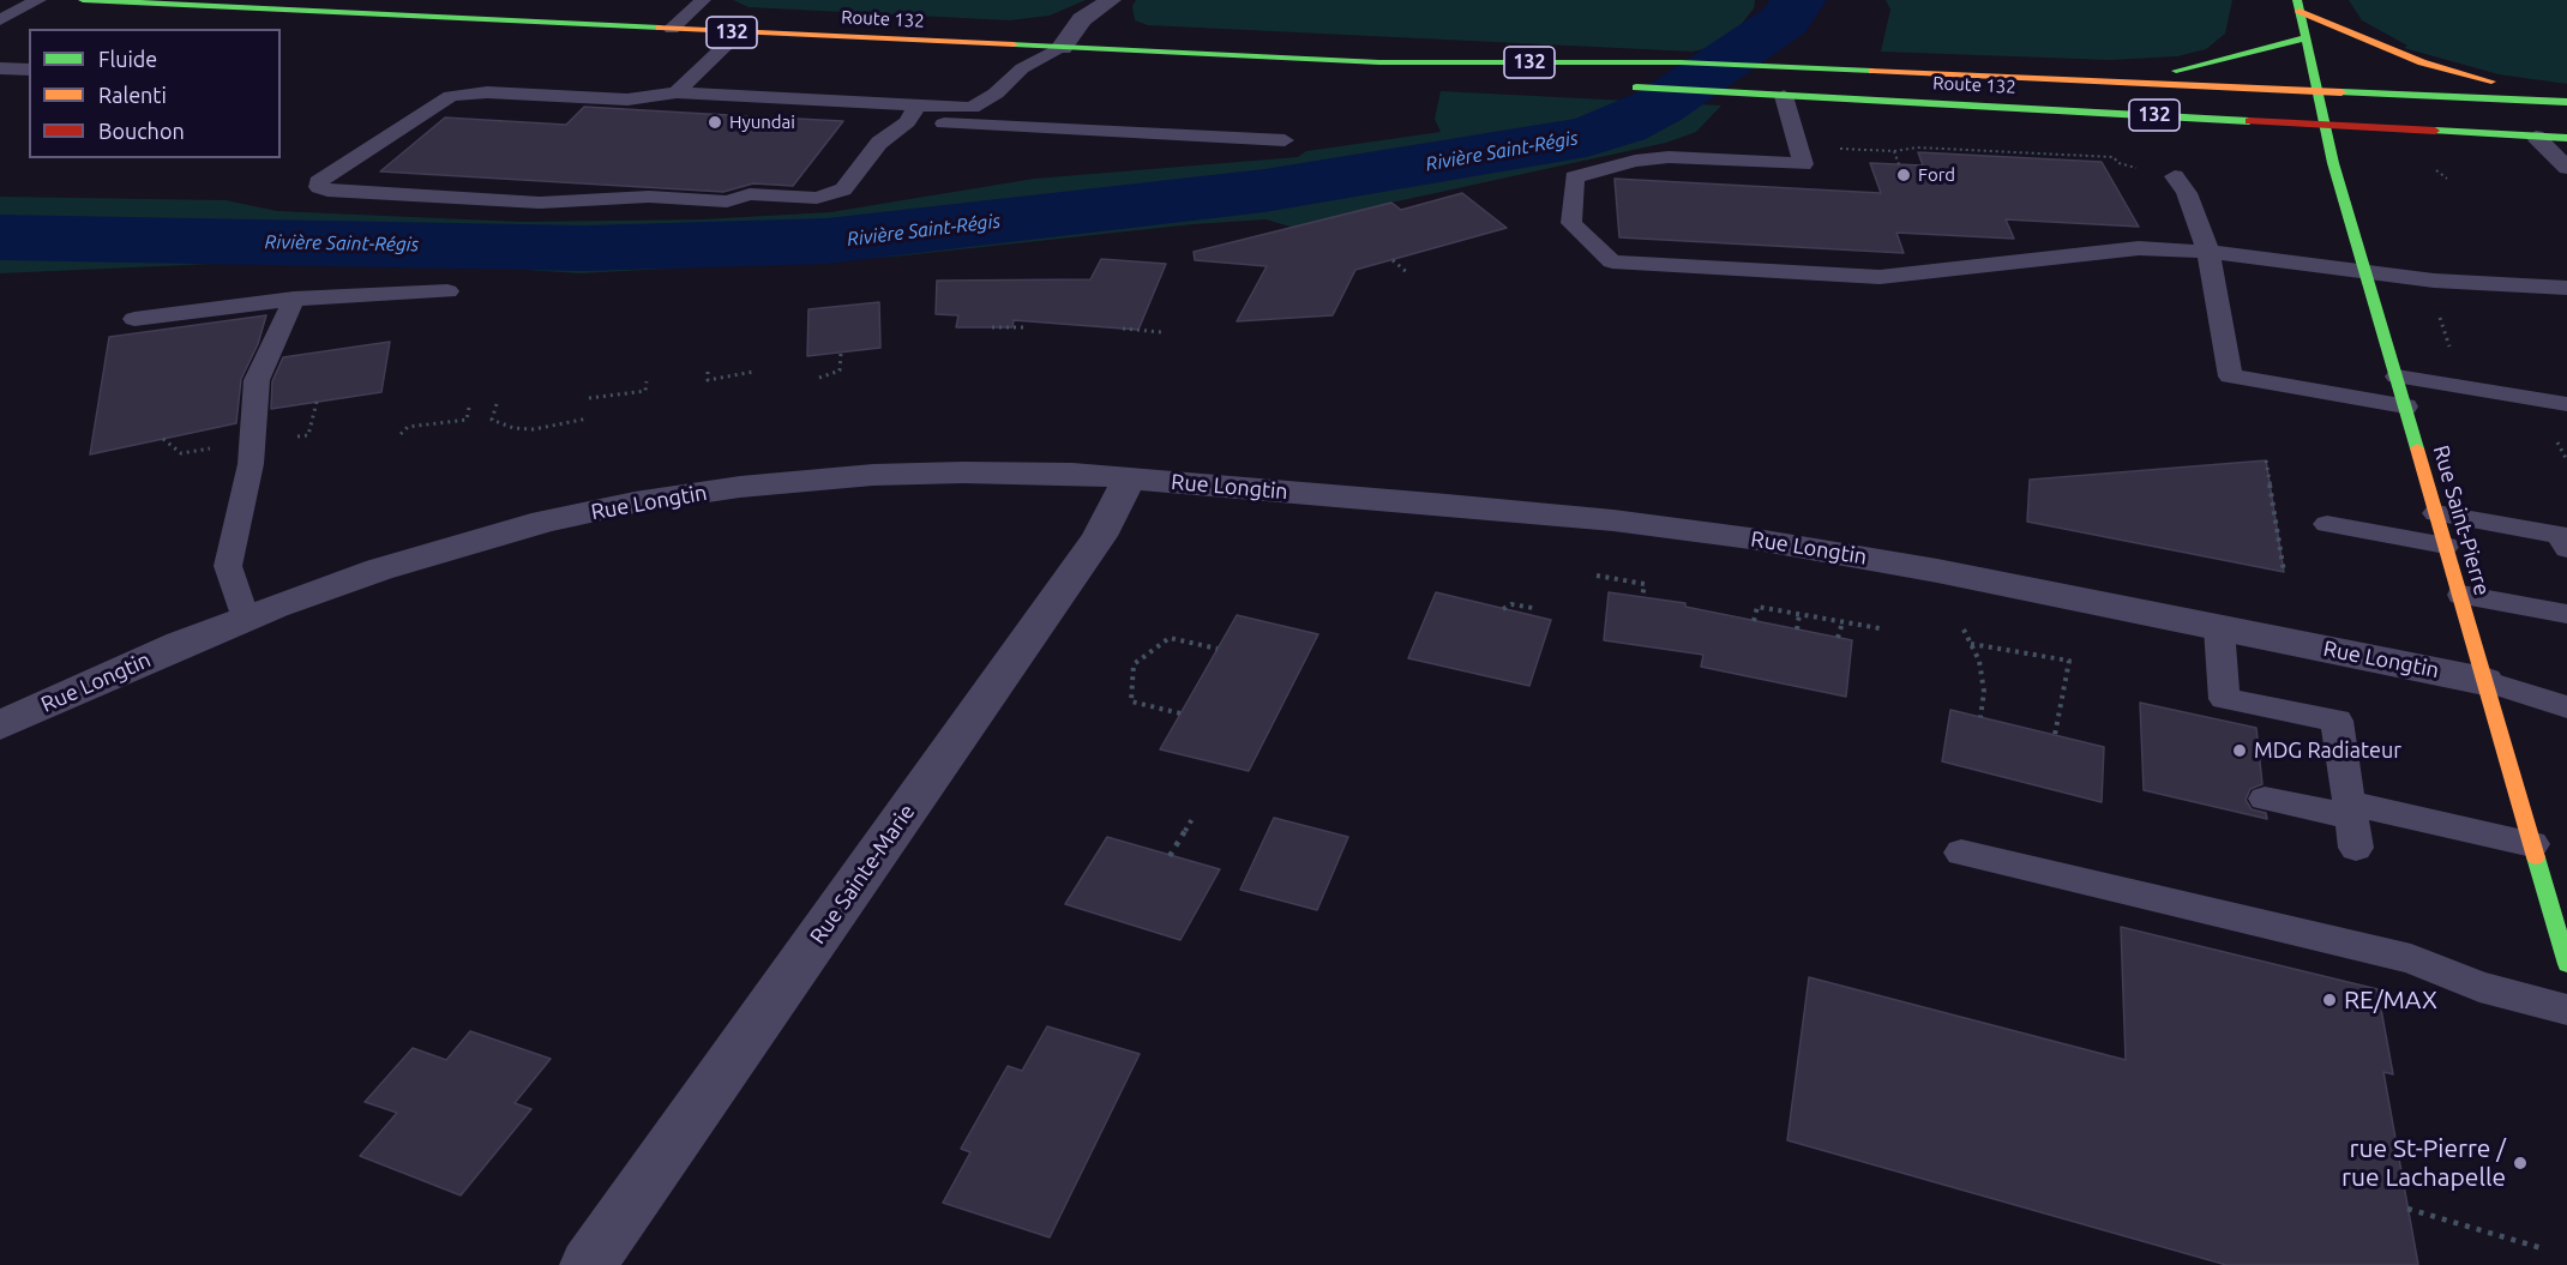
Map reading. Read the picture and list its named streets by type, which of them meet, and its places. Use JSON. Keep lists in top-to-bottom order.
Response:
{
  "streets": {
    "main road": ["Route 132", "132", "Rue Saint-Pierre"],
    "street": ["Rue Longtin", "Rue Sainte-Marie"]
  },
  "crossings": [
    ["Route 132", "Rue Saint-Pierre"],
    ["Rue Longtin", "Rue Saint-Pierre"],
    ["Rue Longtin", "Rue Sainte-Marie"]
  ],
  "water": ["Rivière Saint-Régis"],
  "places": [
    "Hyundai",
    "Ford",
    "MDG Radiateur",
    "RE/MAX",
    "rue St-Pierre / rue Lachapelle"
  ],
  "legend": ["Fluide", "Ralenti", "Bouchon"]
}
